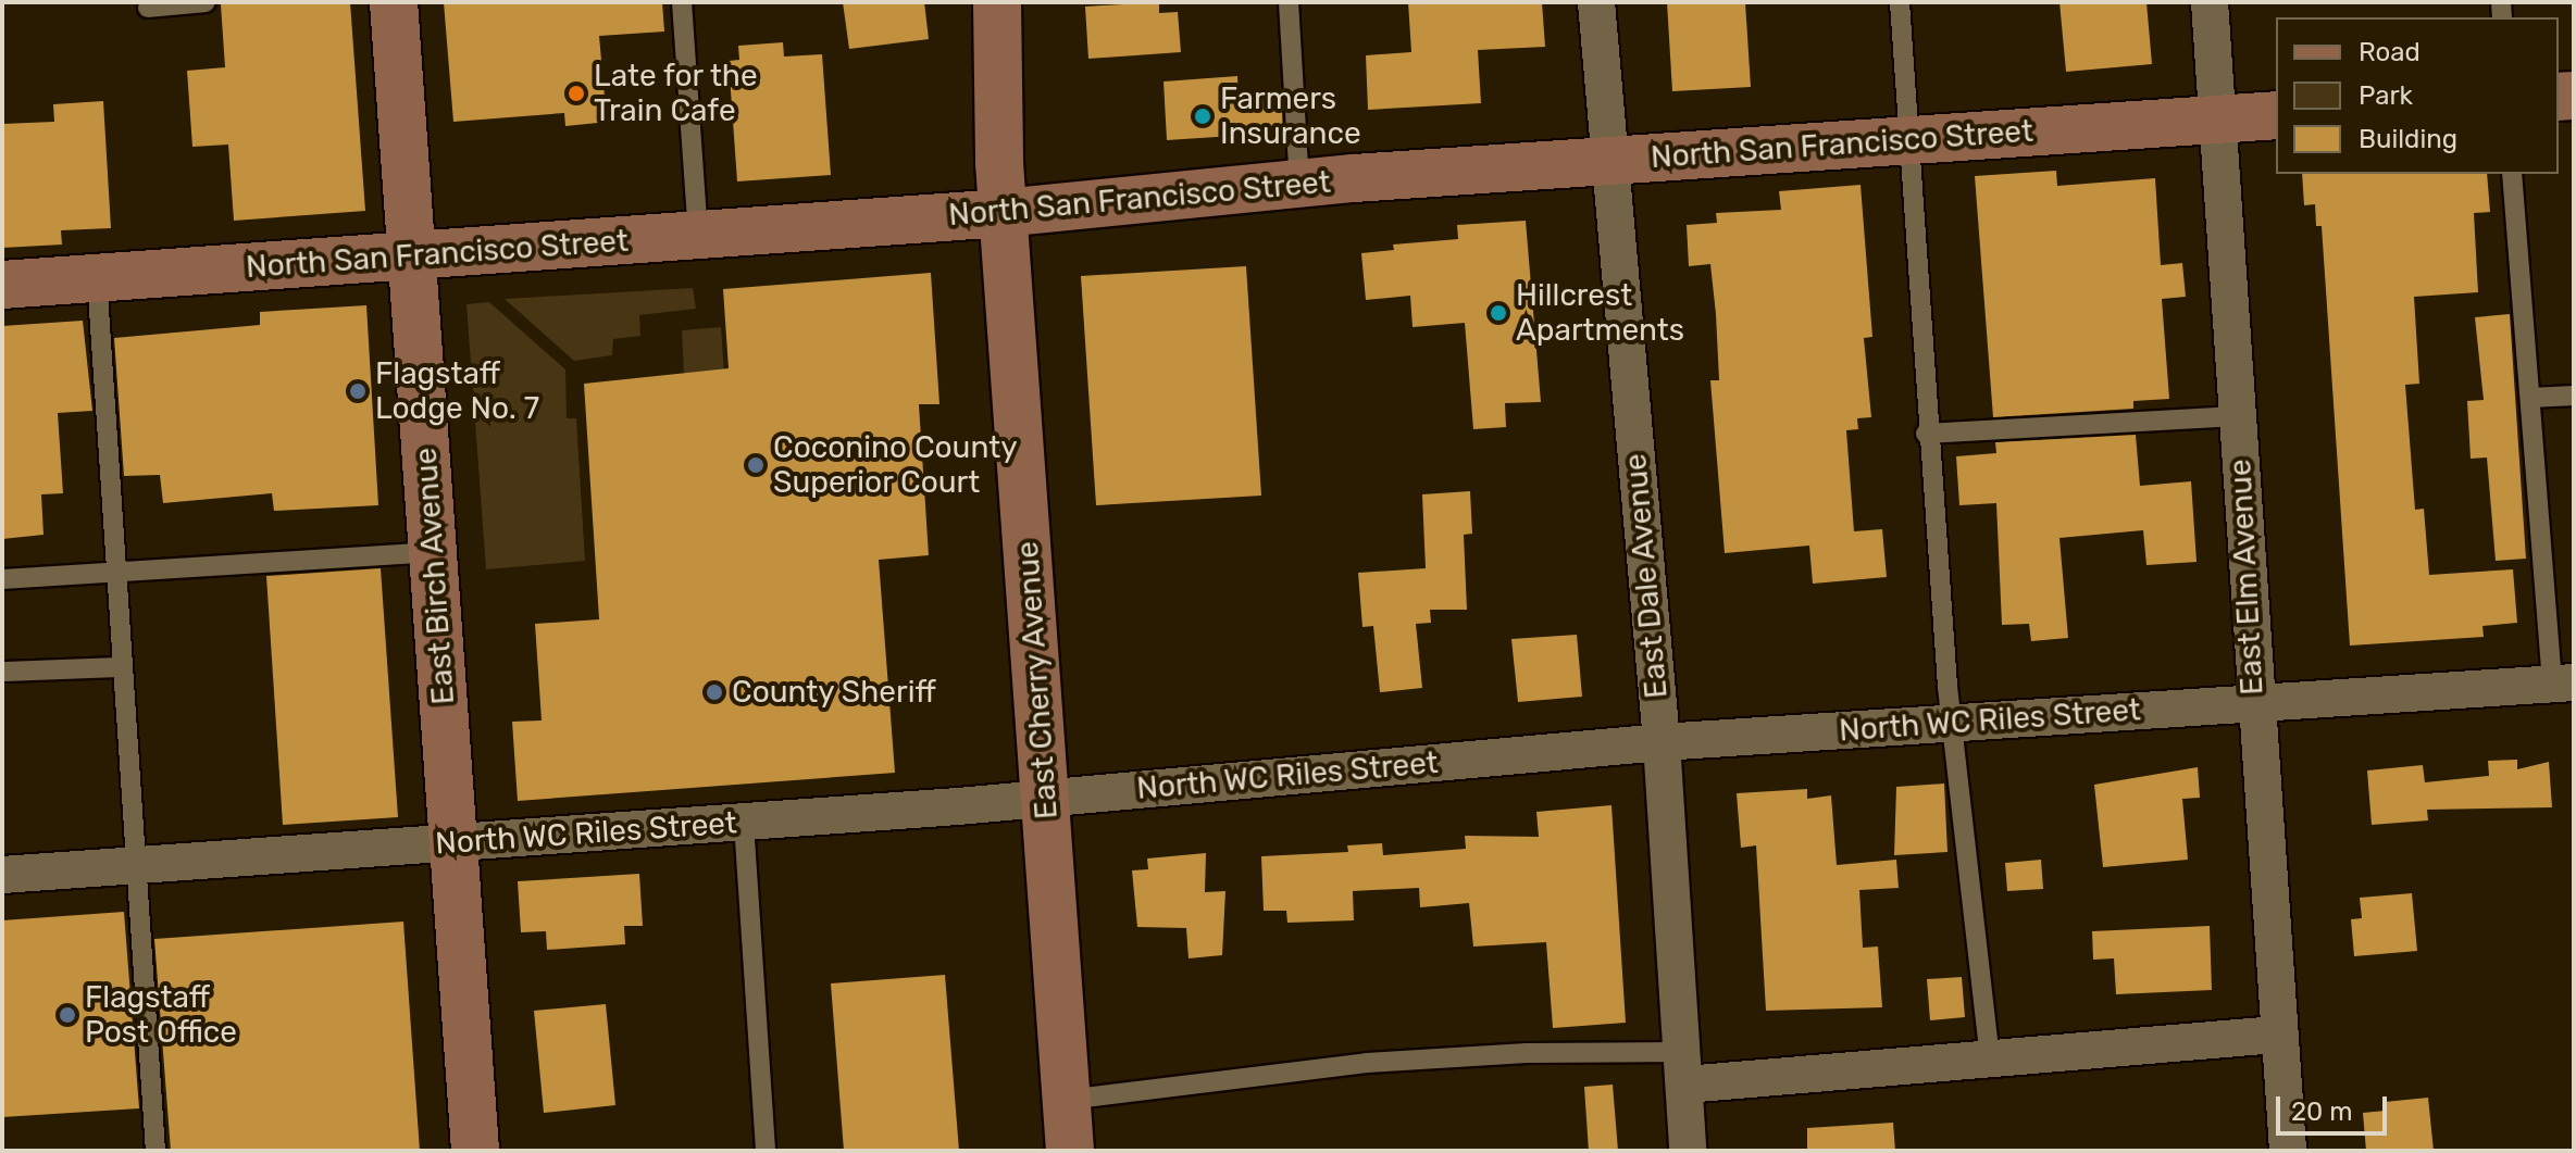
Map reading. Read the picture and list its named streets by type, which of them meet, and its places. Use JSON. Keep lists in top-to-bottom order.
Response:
{
  "streets": {
    "street": [
      "North San Francisco Street",
      "East Birch Avenue",
      "East Dale Avenue",
      "East Elm Avenue",
      "East Cherry Avenue",
      "North WC Riles Street"
    ]
  },
  "crossings": [
    ["North San Francisco Street", "East Birch Avenue"],
    ["North San Francisco Street", "East Dale Avenue"],
    ["North San Francisco Street", "East Elm Avenue"],
    ["North San Francisco Street", "East Cherry Avenue"],
    ["East Birch Avenue", "North WC Riles Street"],
    ["East Dale Avenue", "North WC Riles Street"],
    ["East Elm Avenue", "North WC Riles Street"],
    ["East Cherry Avenue", "North WC Riles Street"]
  ],
  "places": [
    "Late for the Train Cafe",
    "Farmers Insurance",
    "Hillcrest Apartments",
    "Flagstaff Lodge No. 7",
    "Coconino County Superior Court",
    "County Sheriff",
    "Flagstaff Post Office"
  ],
  "legend": ["Road", "Park", "Building"],
  "scale_bar": "20 m"
}
